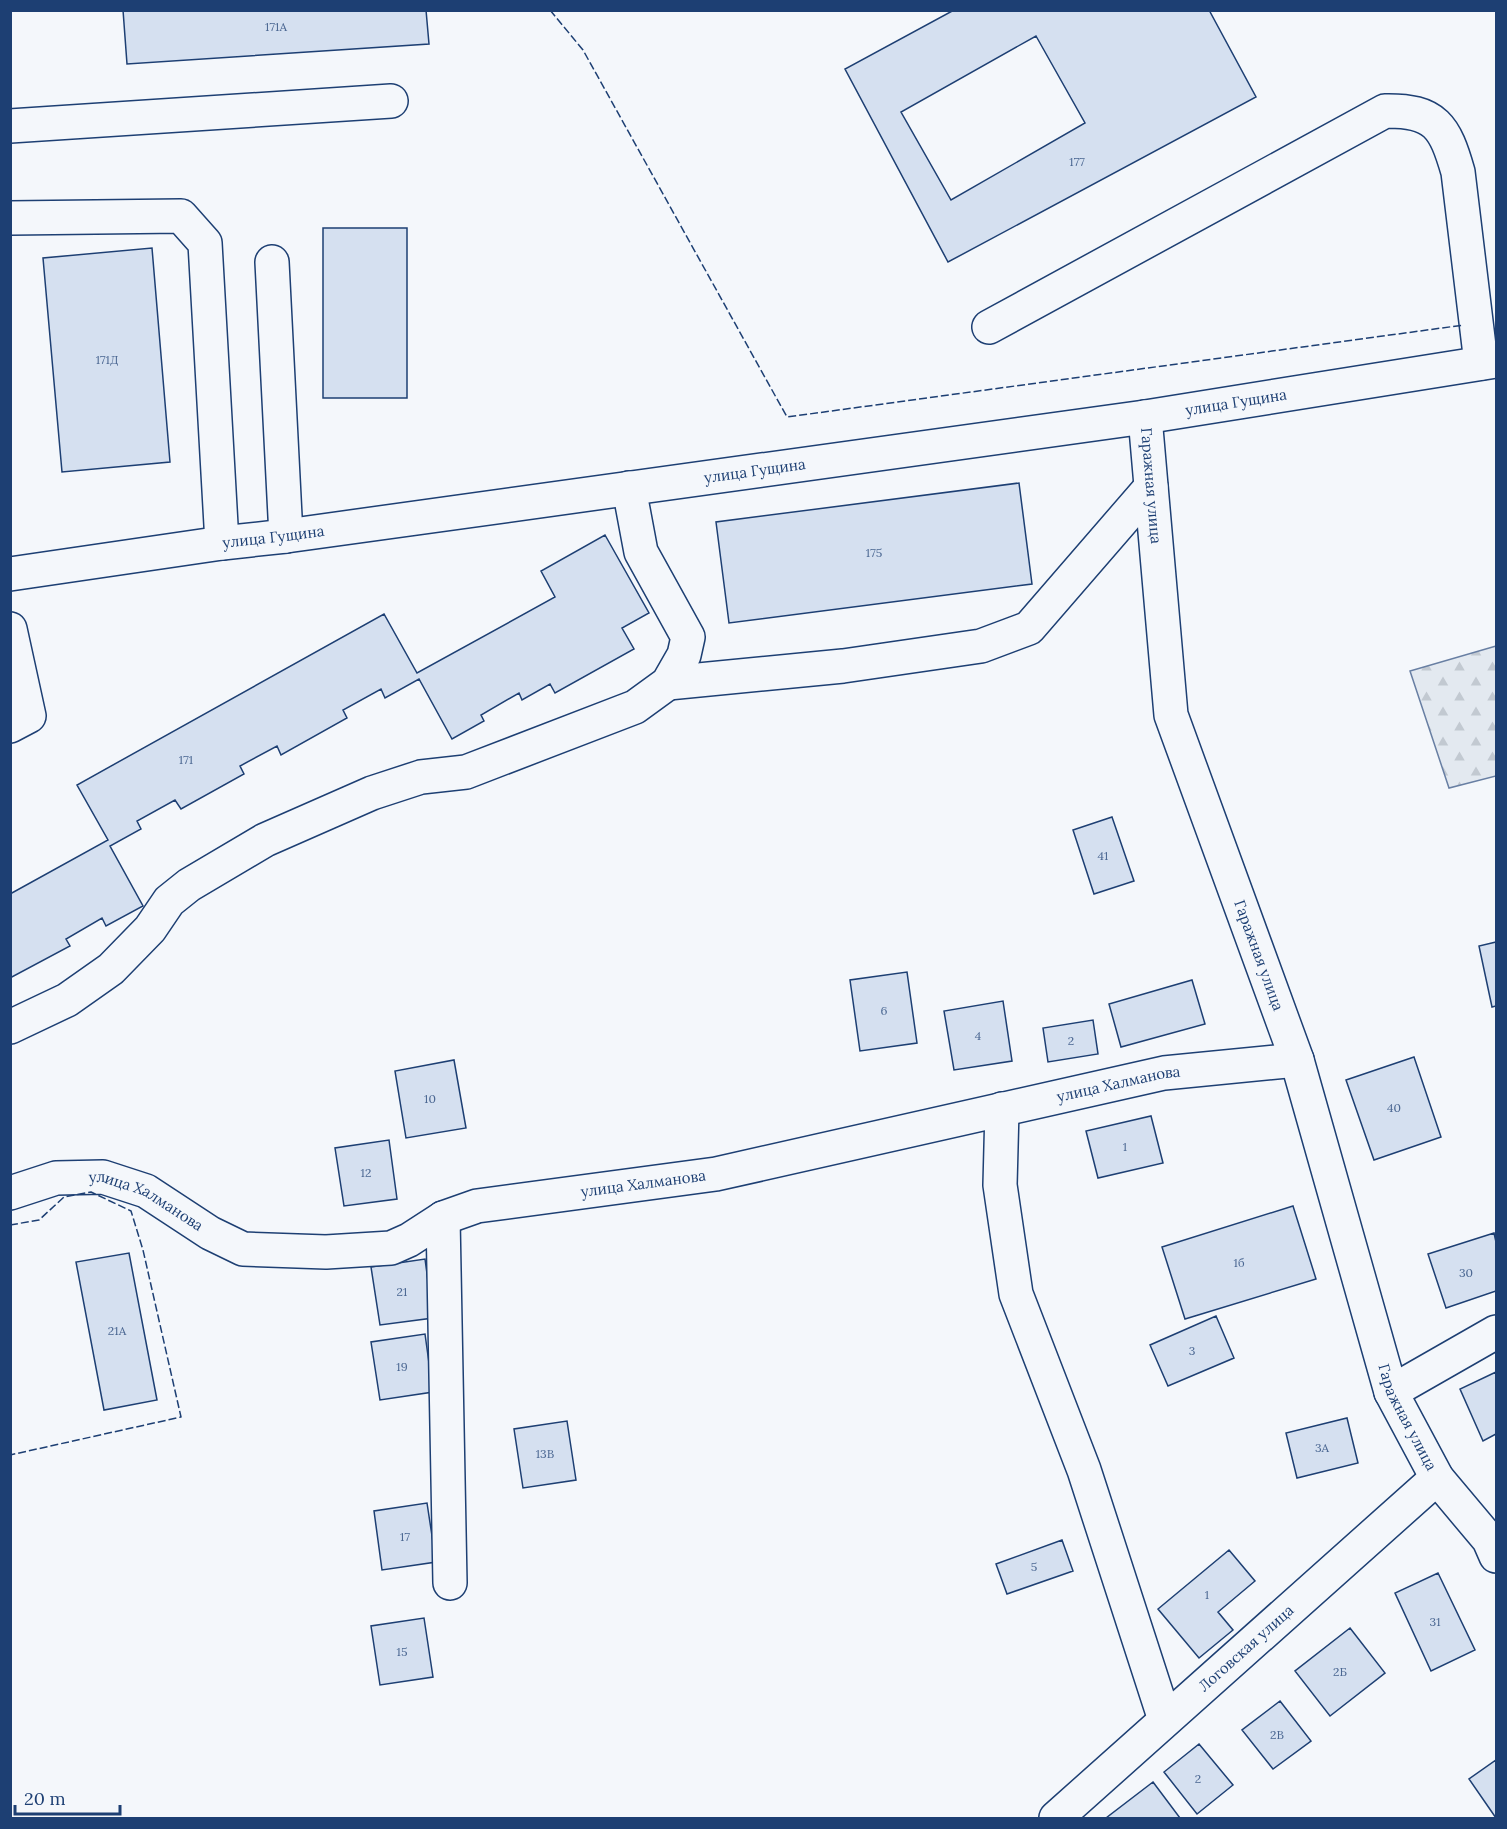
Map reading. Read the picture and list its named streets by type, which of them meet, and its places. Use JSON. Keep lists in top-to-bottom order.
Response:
{
  "streets": {
    "street": [
      "улица Гущина",
      "Гаражная улица",
      "улица Халманова",
      "Логовская улица"
    ]
  },
  "crossings": [
    ["улица Гущина", "Гаражная улица"],
    ["Гаражная улица", "улица Халманова"],
    ["Гаражная улица", "Логовская улица"]
  ],
  "house_numbers": [
    "171А",
    "177",
    "171Д",
    "175",
    "171",
    "41",
    "6",
    "4",
    "2",
    "10",
    "40",
    "1",
    "12",
    "1б",
    "30",
    "21",
    "21А",
    "3",
    "19",
    "3А",
    "13В",
    "17",
    "5",
    "1",
    "31",
    "15",
    "2Б",
    "2В",
    "2"
  ],
  "scale_bar": "20 m"
}
